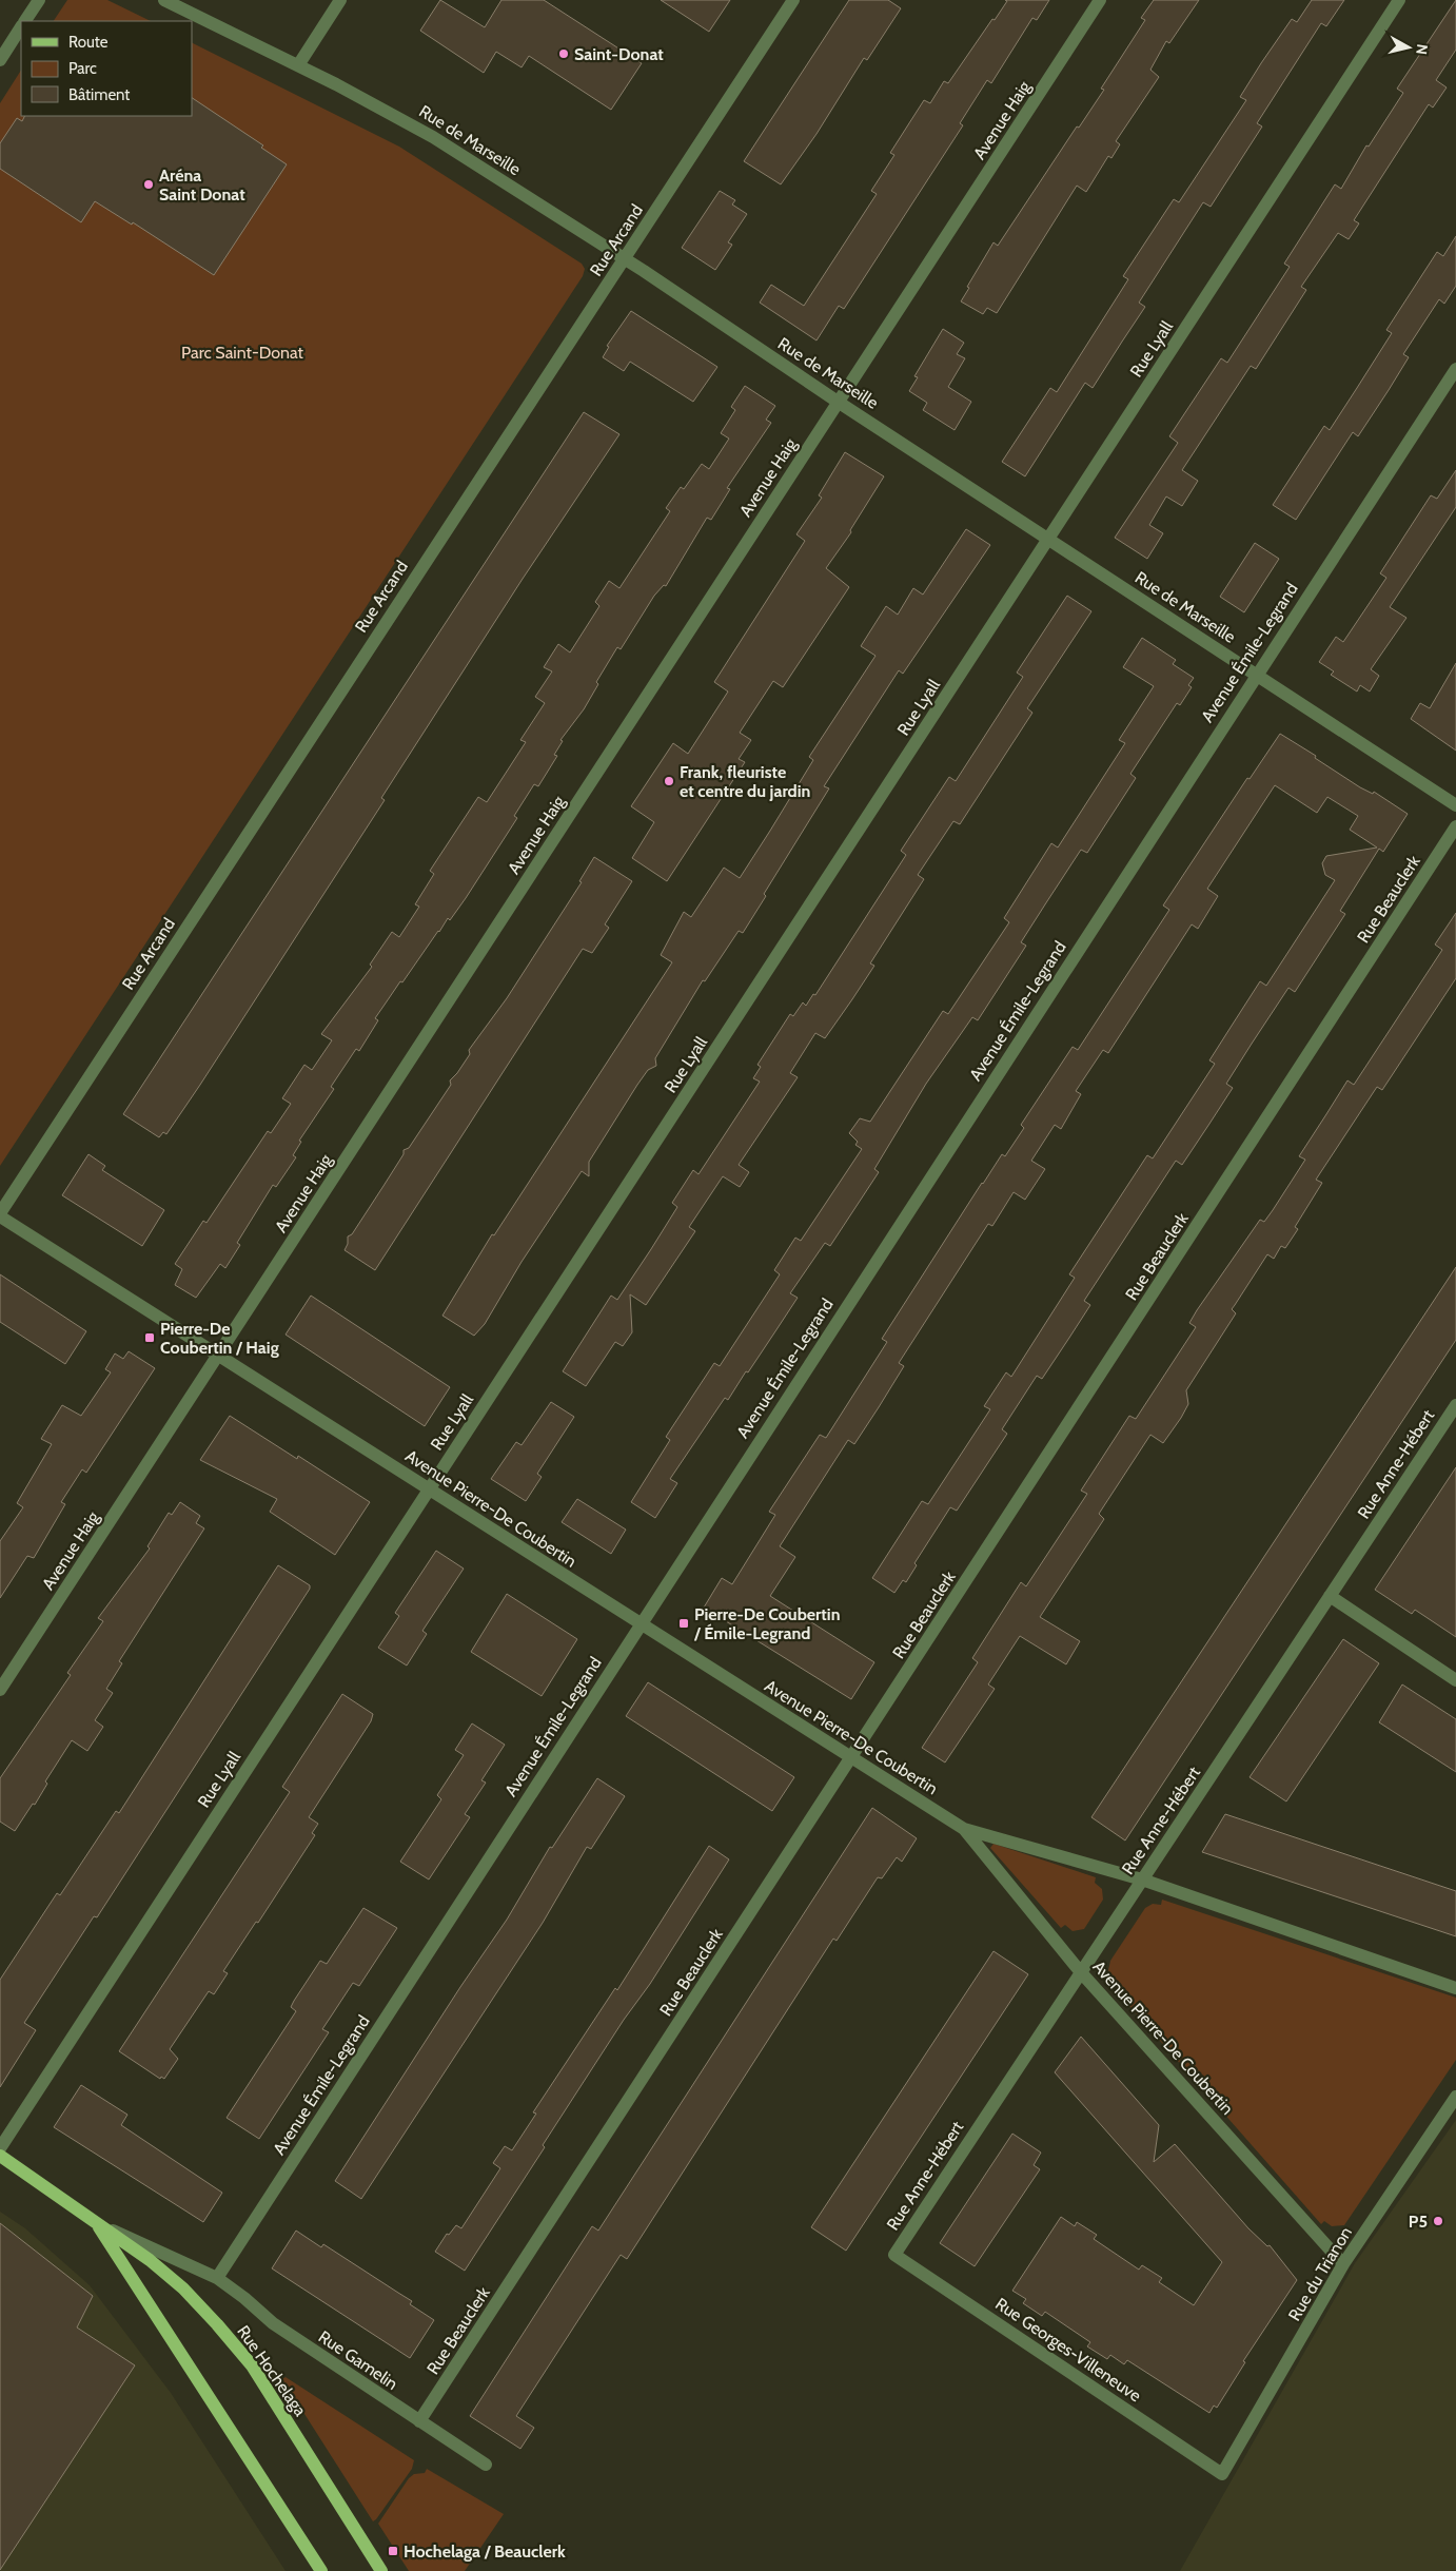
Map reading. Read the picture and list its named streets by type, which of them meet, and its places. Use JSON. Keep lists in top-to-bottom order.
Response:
{
  "streets": {
    "main road": ["Rue Hochelaga"],
    "street": [
      "Avenue Haig",
      "Rue de Marseille",
      "Rue Arcand",
      "Rue Lyall",
      "Avenue Émile-Legrand",
      "Rue Beauclerk",
      "Rue Anne-Hébert",
      "Avenue Pierre-De Coubertin",
      "Rue du Trianon",
      "Rue Georges-Villeneuve",
      "Rue Gamelin"
    ]
  },
  "crossings": [
    ["Avenue Haig", "Rue de Marseille"],
    ["Avenue Haig", "Avenue Pierre-De Coubertin"],
    ["Rue de Marseille", "Rue Arcand"],
    ["Rue de Marseille", "Rue Lyall"],
    ["Rue de Marseille", "Avenue Émile-Legrand"],
    ["Rue Arcand", "Avenue Pierre-De Coubertin"],
    ["Rue Lyall", "Avenue Pierre-De Coubertin"],
    ["Avenue Émile-Legrand", "Avenue Pierre-De Coubertin"],
    ["Avenue Émile-Legrand", "Rue Gamelin"],
    ["Rue Beauclerk", "Avenue Pierre-De Coubertin"],
    ["Rue Beauclerk", "Rue Gamelin"],
    ["Rue Anne-Hébert", "Avenue Pierre-De Coubertin"],
    ["Rue Anne-Hébert", "Rue Georges-Villeneuve"],
    ["Avenue Pierre-De Coubertin", "Rue du Trianon"],
    ["Rue du Trianon", "Rue Georges-Villeneuve"]
  ],
  "parks": ["Parc Saint-Donat"],
  "places": {
    "other": [
      "Saint-Donat",
      "Aréna Saint Donat",
      "Frank, fleuriste et centre du jardin",
      "P5"
    ],
    "transit": ["Pierre-De Coubertin / Haig", "Pierre-De Coubertin / Émile-Legrand", "Hochelaga / Beauclerk"]
  },
  "legend": ["Route", "Parc", "Bâtiment"],
  "north": "right"
}
